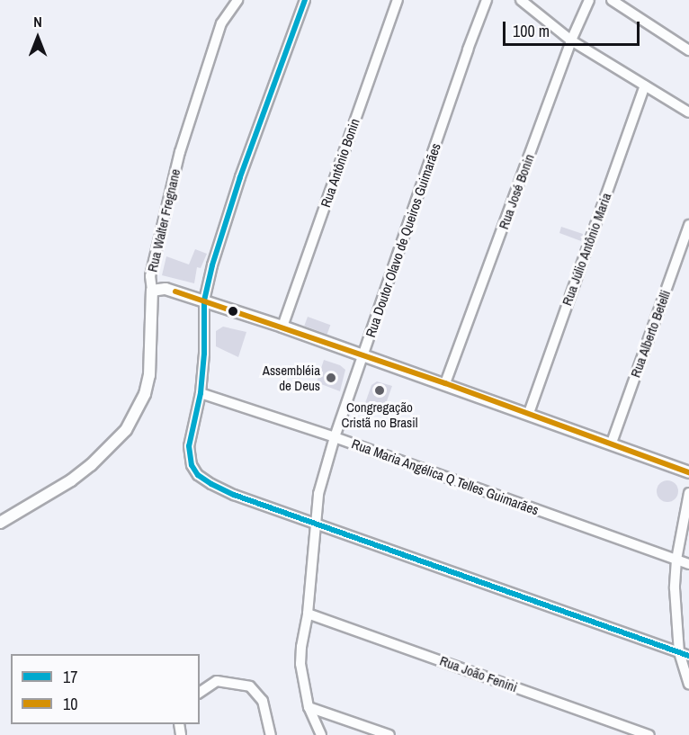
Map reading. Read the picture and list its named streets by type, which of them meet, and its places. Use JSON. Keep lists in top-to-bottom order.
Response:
{
  "streets": {
    "street": [
      "Rua Antônio Bonin",
      "Rua José Bonin",
      "Rua Walter Fregnane",
      "Rua Doutor Olavo de Queiros Guimarães",
      "Rua Júlio Antônio Maria",
      "Rua Alberto Betelli",
      "Rua Maria Angélica Q Telles Guimarães",
      "Rua João Fenini"
    ]
  },
  "crossings": [
    ["Rua Doutor Olavo de Queiros Guimarães", "Rua Maria Angélica Q Telles Guimarães"],
    ["Rua Doutor Olavo de Queiros Guimarães", "Rua João Fenini"]
  ],
  "places": ["Assembléia de Deus", "Congregação Cristã no Brasil"],
  "lines": ["transit line 17", "transit line 10"],
  "legend": ["17", "10"],
  "scale_bar": "100 m",
  "north": "top"
}
